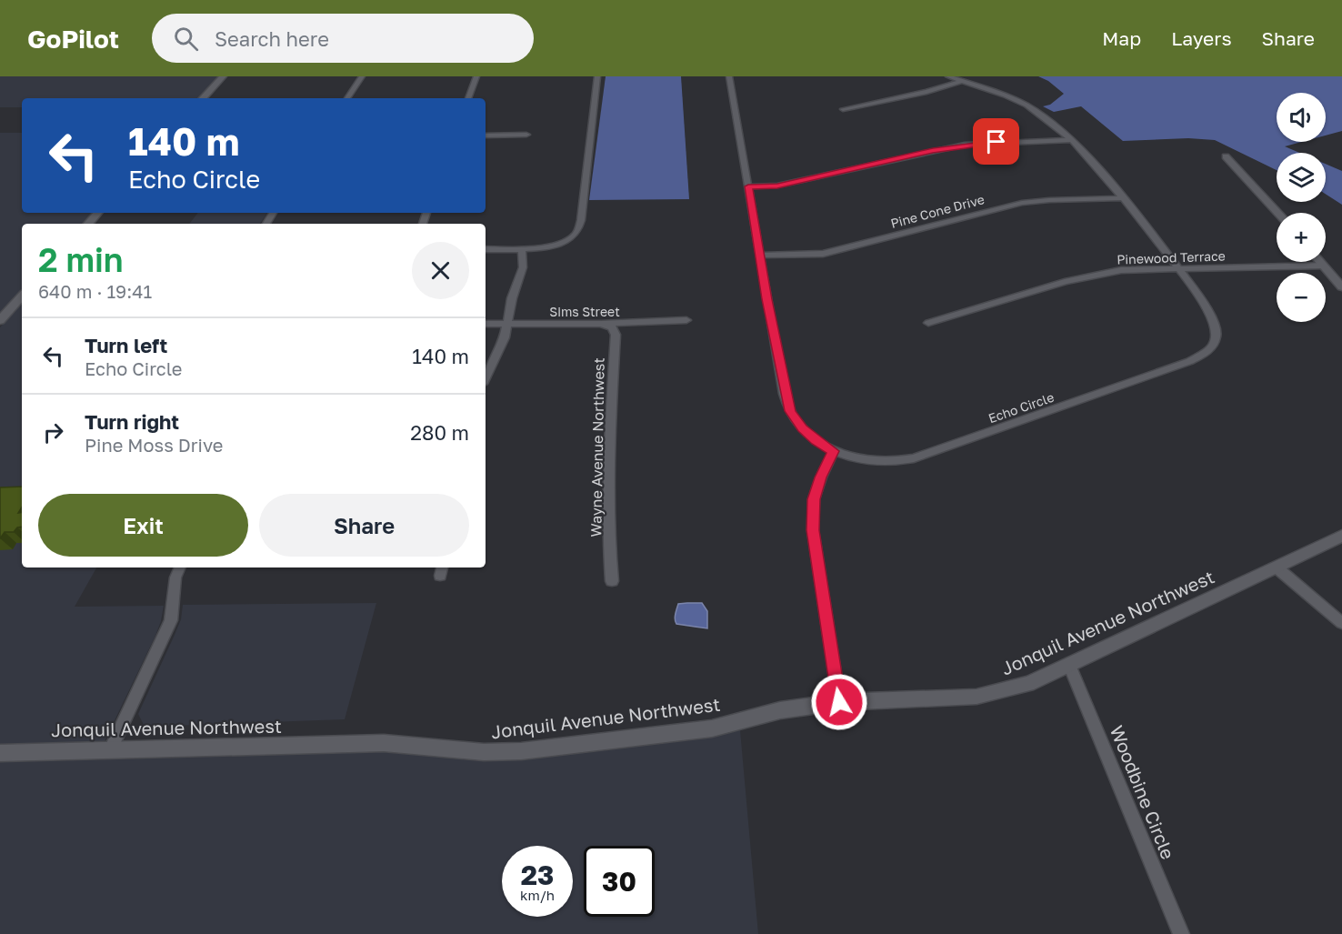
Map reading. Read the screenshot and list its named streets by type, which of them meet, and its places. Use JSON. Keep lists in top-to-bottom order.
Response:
{
  "streets": {
    "street": [
      "Pine Cone Drive",
      "Pinewood Terrace",
      "Sims Street",
      "Echo Circle",
      "Wayne Avenue Northwest",
      "Jonquil Avenue Northwest",
      "Woodbine Circle"
    ]
  },
  "crossings": [
    ["Pine Cone Drive", "Echo Circle"],
    ["Pinewood Terrace", "Echo Circle"],
    ["Sims Street", "Wayne Avenue Northwest"],
    ["Jonquil Avenue Northwest", "Woodbine Circle"]
  ],
  "page": {
    "header": "GoPilot",
    "search": "Search here",
    "nav": ["Map", "Layers", "Share"],
    "map_buttons": ["+", "−"],
    "turn": ["140 m", "Echo Circle"],
    "heading": ["2 min", "640 m · 19:41"],
    "list": [
      {
        "name": "Turn left",
        "note": "Echo Circle",
        "value": "140 m"
      },
      {
        "name": "Turn right",
        "note": "Pine Moss Drive",
        "value": "280 m"
      }
    ],
    "buttons": ["Exit", "Share"],
    "speed": "23 km/h",
    "limit": "30"
  }
}
